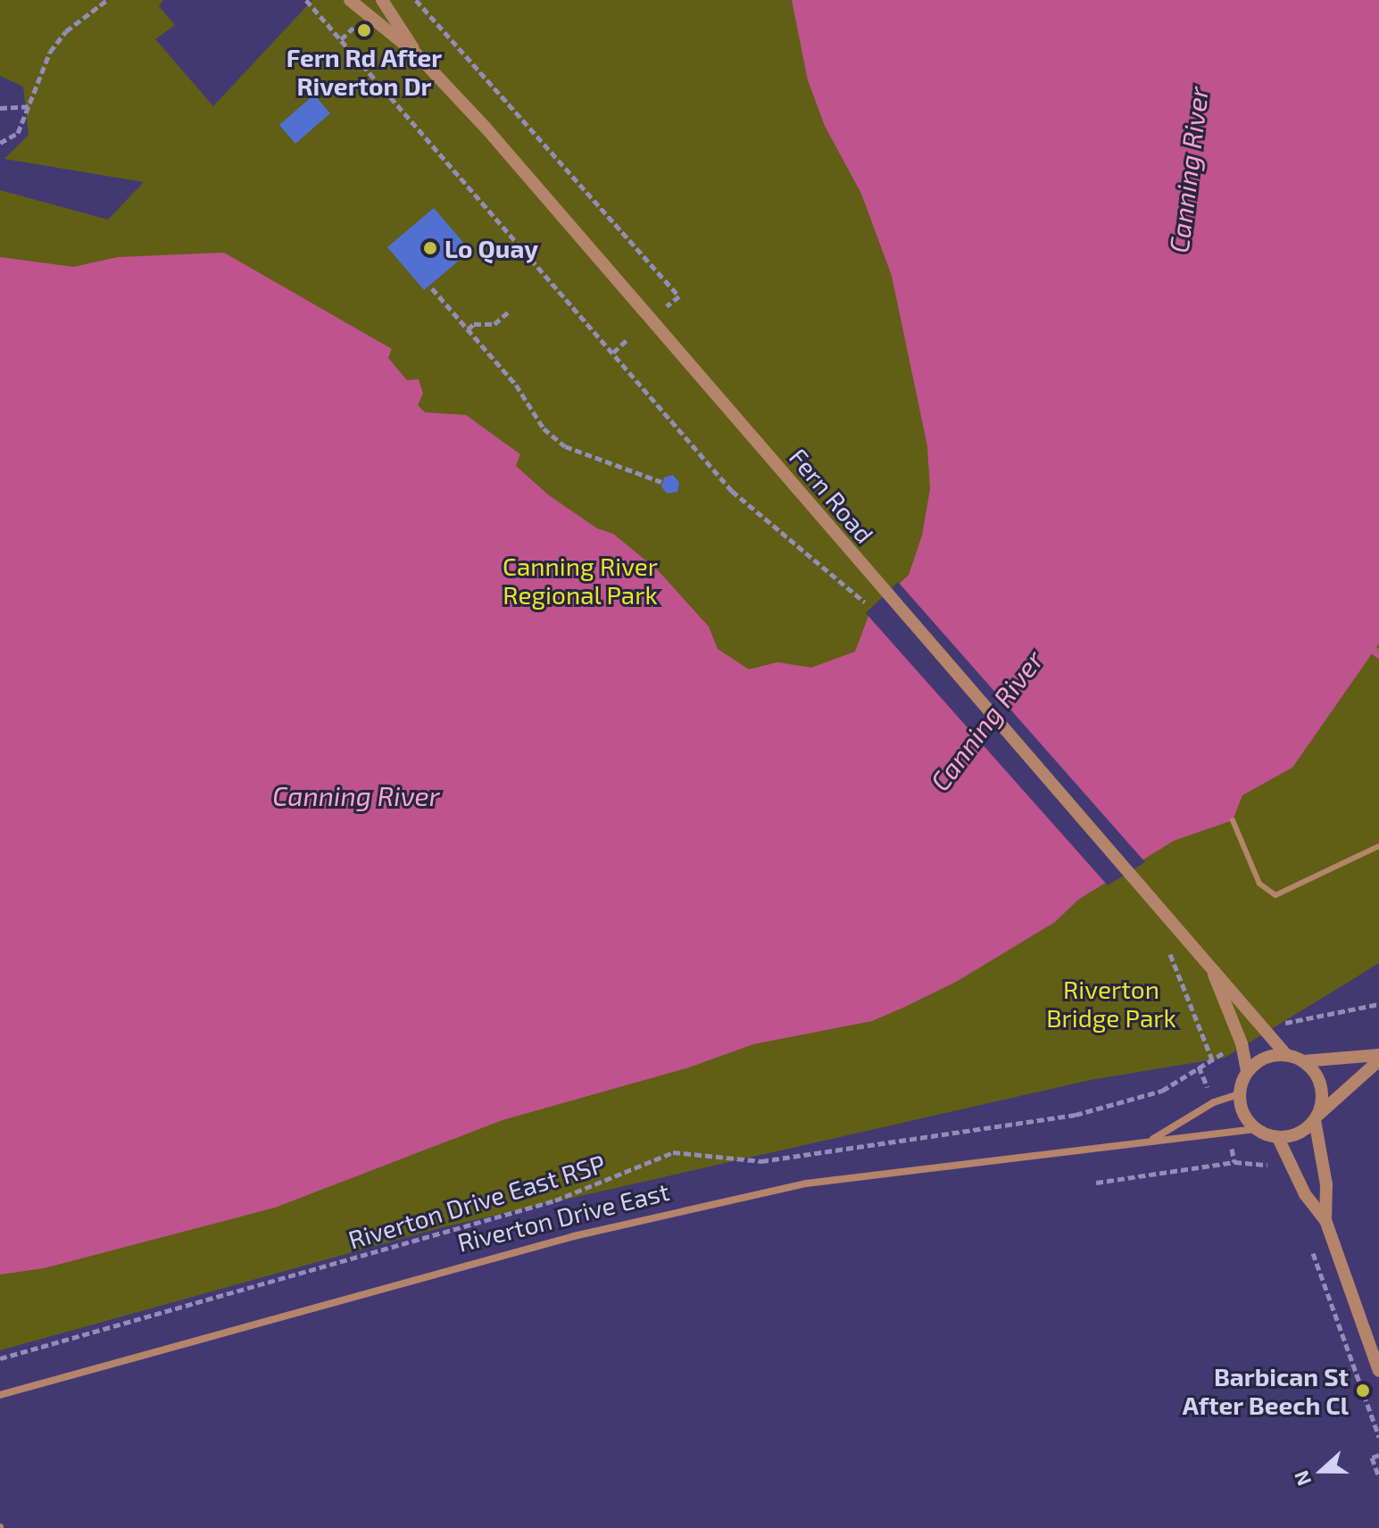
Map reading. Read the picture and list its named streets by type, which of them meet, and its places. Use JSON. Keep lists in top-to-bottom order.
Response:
{
  "streets": {
    "street": ["Fern Road", "Riverton Drive East"],
    "path": ["Riverton Drive East RSP"]
  },
  "crossings": [
    ["Fern Road", "Riverton Drive East"]
  ],
  "water": ["Canning River"],
  "parks": ["Canning River Regional Park", "Riverton Bridge Park"],
  "places": ["Fern Rd After Riverton Dr", "Lo Quay", "Barbican St After Beech Cl"],
  "north": "left"
}
